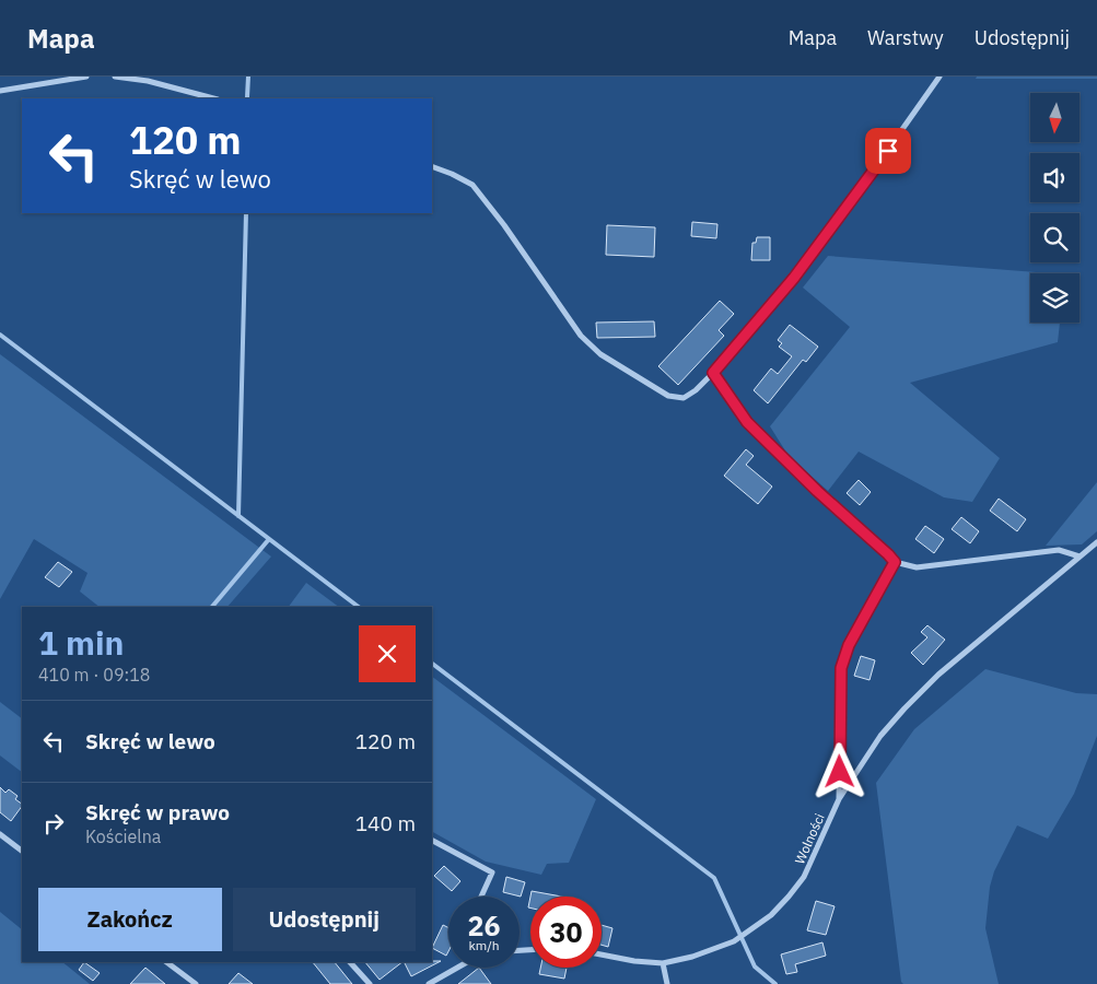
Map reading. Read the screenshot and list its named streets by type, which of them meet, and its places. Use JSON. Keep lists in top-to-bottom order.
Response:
{
  "streets": {
    "street": ["Wolności"]
  },
  "north": "bottom",
  "page": {
    "header": "Mapa",
    "nav": ["Mapa", "Warstwy", "Udostępnij"],
    "turn": ["120 m", "Skręć w lewo"],
    "heading": ["1 min", "410 m · 09:18"],
    "list": [
      {
        "name": "Skręć w lewo",
        "value": "120 m"
      },
      {
        "name": "Skręć w prawo",
        "note": "Kościelna",
        "value": "140 m"
      }
    ],
    "buttons": ["Zakończ", "Udostępnij"],
    "speed": "26 km/h",
    "limit": "30"
  }
}
